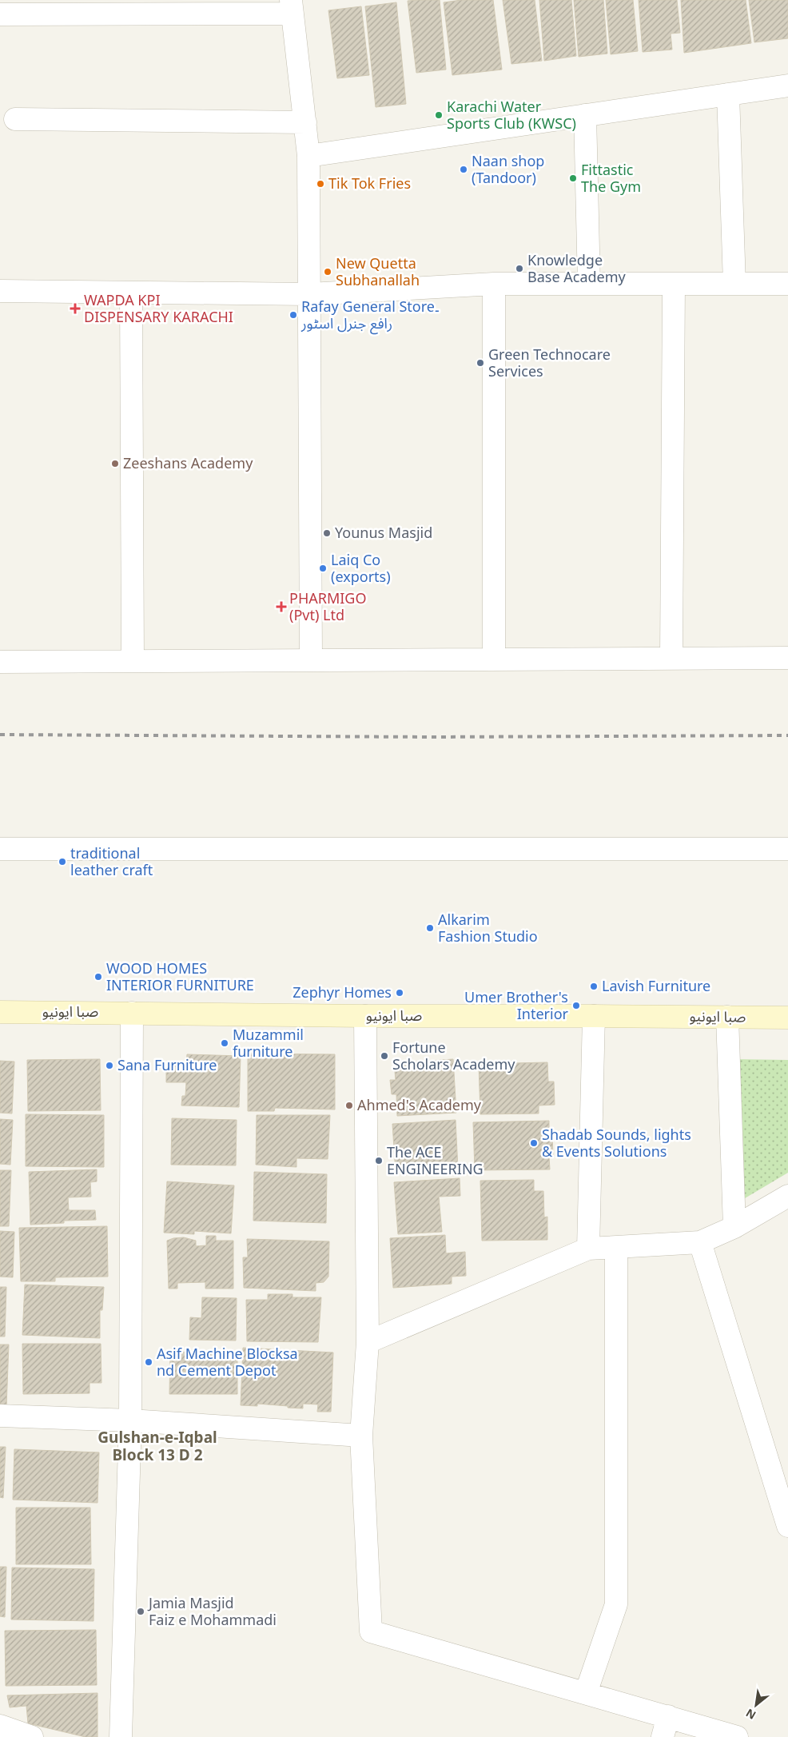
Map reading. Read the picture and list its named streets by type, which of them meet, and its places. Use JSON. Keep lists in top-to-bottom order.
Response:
{
  "streets": {
    "main road": ["صبا ایونیو"]
  },
  "districts": ["Gulshan-e-Iqbal Block 13 D 2"],
  "places": {
    "other": [
      "Karachi Water Sports Club (KWSC)",
      "Naan shop (Tandoor)",
      "Fittastic The Gym",
      "Tik Tok Fries",
      "Knowledge Base Academy",
      "New Quetta Subhanallah",
      "Rafay General Store۔ رافع جنرل اسٹور",
      "Green Technocare Services",
      "Zeeshans Academy",
      "Younus Masjid",
      "Laiq Co (exports)",
      "traditional leather craft",
      "Alkarim Fashion Studio",
      "WOOD HOMES INTERIOR FURNITURE",
      "Lavish Furniture",
      "Zephyr Homes",
      "Umer Brother's Interior",
      "Muzammil furniture",
      "Fortune Scholars Academy",
      "Sana Furniture",
      "Ahmed's Academy",
      "Shadab Sounds, lights & Events Solutions",
      "The ACE ENGINEERING",
      "Asif Machine Blocksa nd Cement Depot",
      "Jamia Masjid Faiz e Mohammadi"
    ],
    "health": ["WAPDA KPI DISPENSARY KARACHI", "PHARMIGO (Pvt) Ltd"]
  },
  "north": "bottom left"
}
